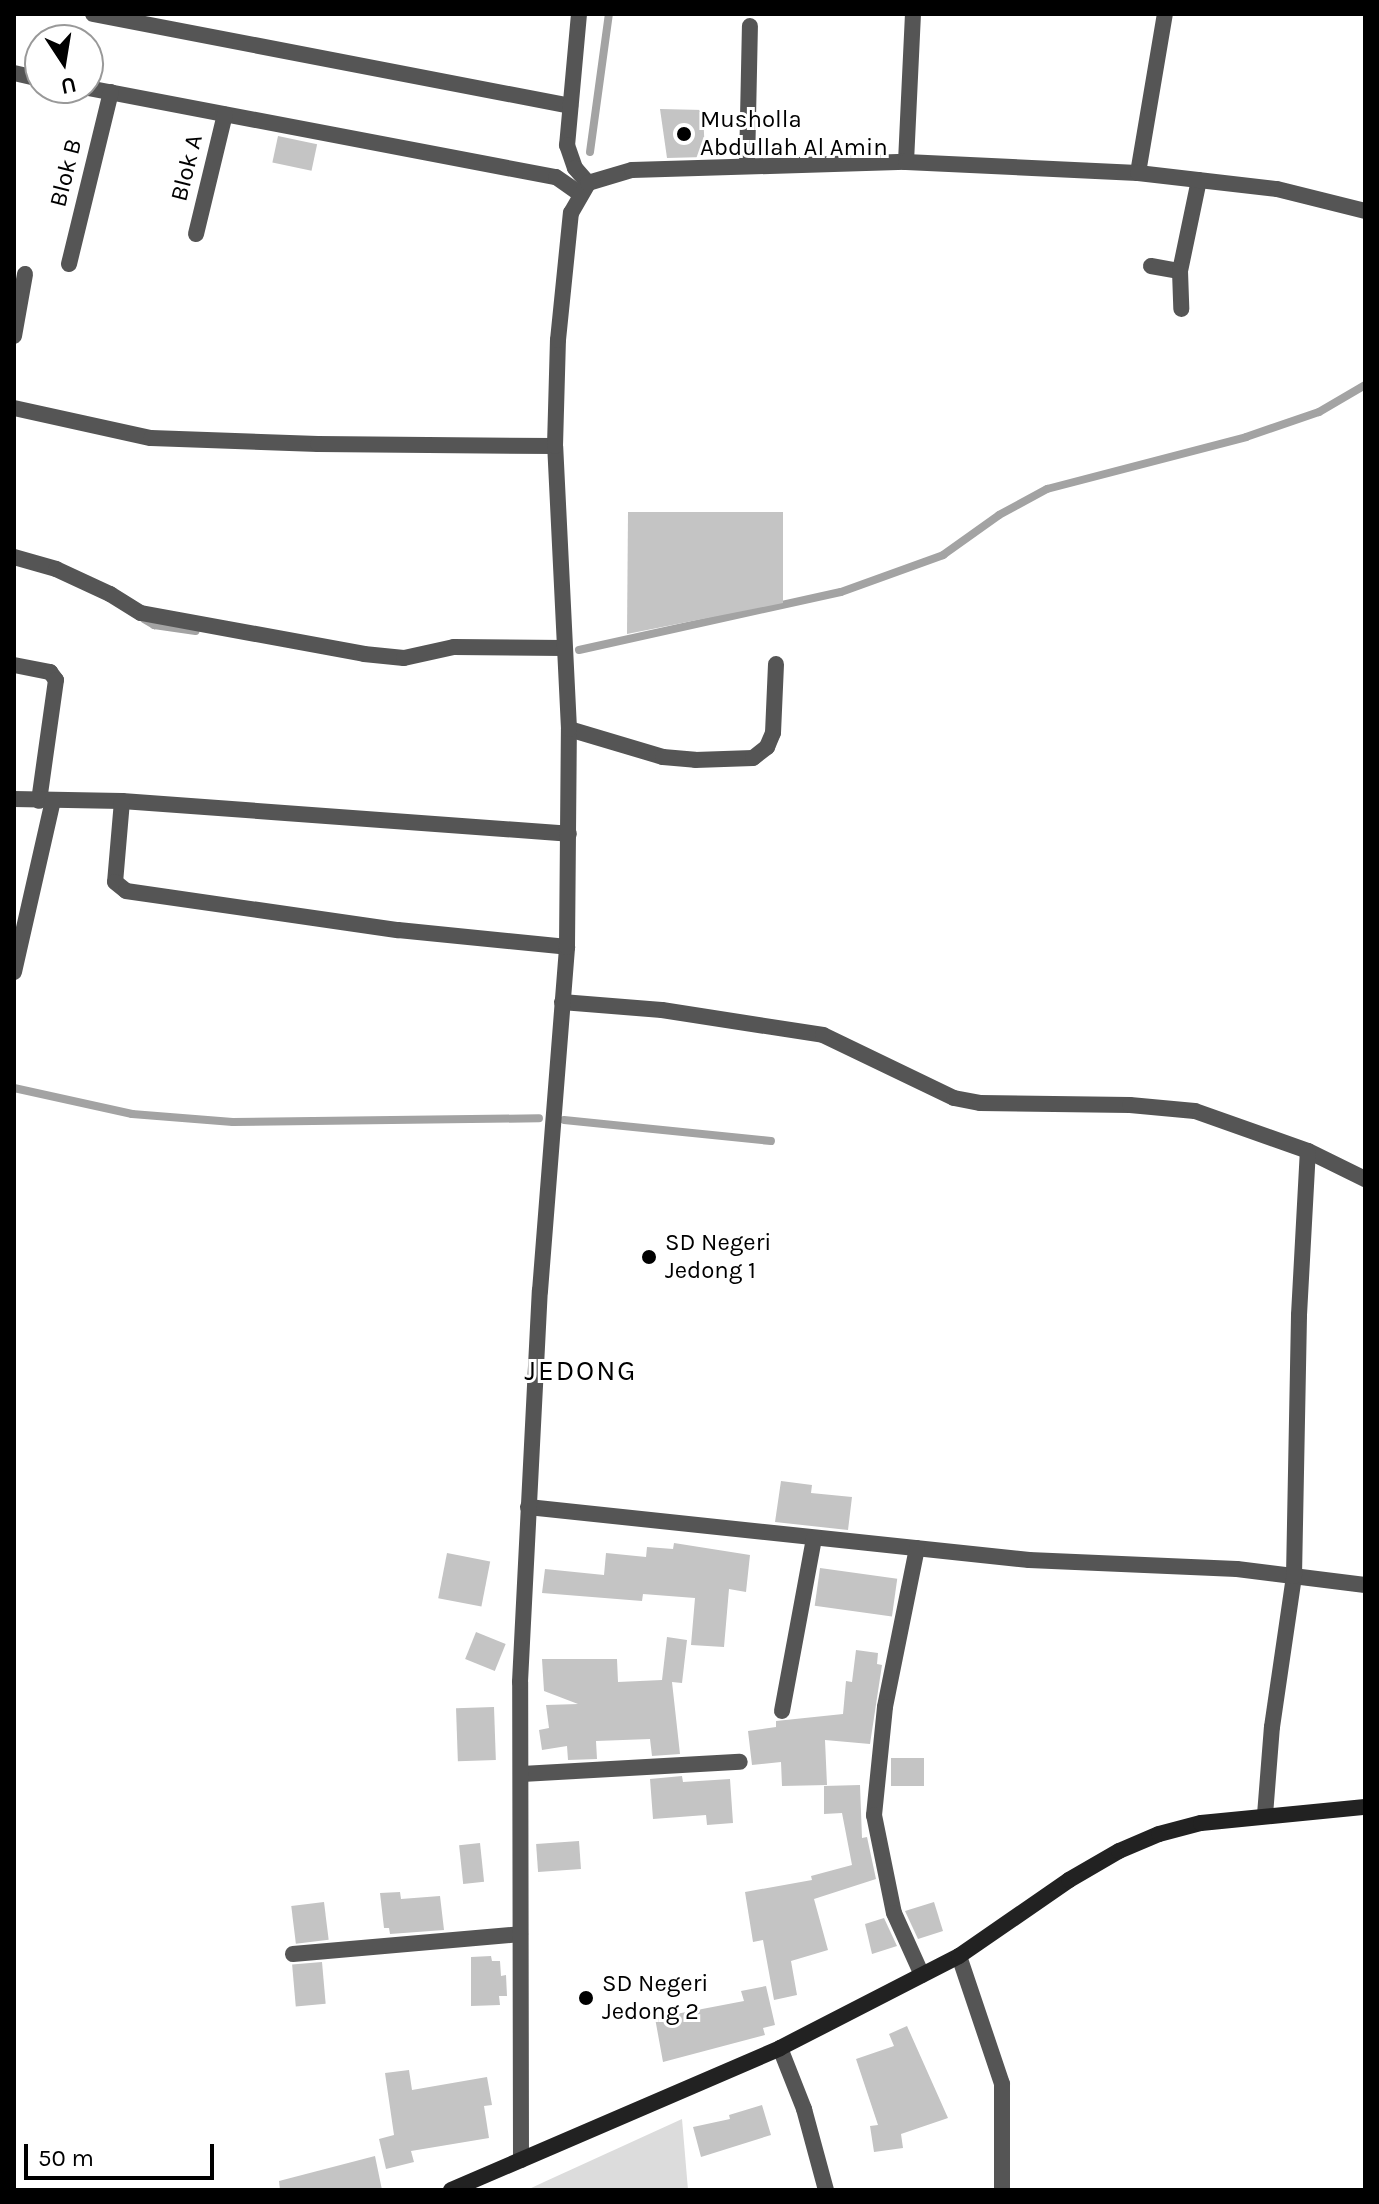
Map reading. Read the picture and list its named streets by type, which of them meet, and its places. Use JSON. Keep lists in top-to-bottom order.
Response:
{
  "streets": {
    "street": ["Blok A", "Blok B"]
  },
  "districts": ["JEDONG"],
  "places": ["Musholla Abdullah Al Amin", "SD Negeri Jedong 1", "SD Negeri Jedong 2"],
  "scale_bar": "50 m",
  "north": "bottom"
}
